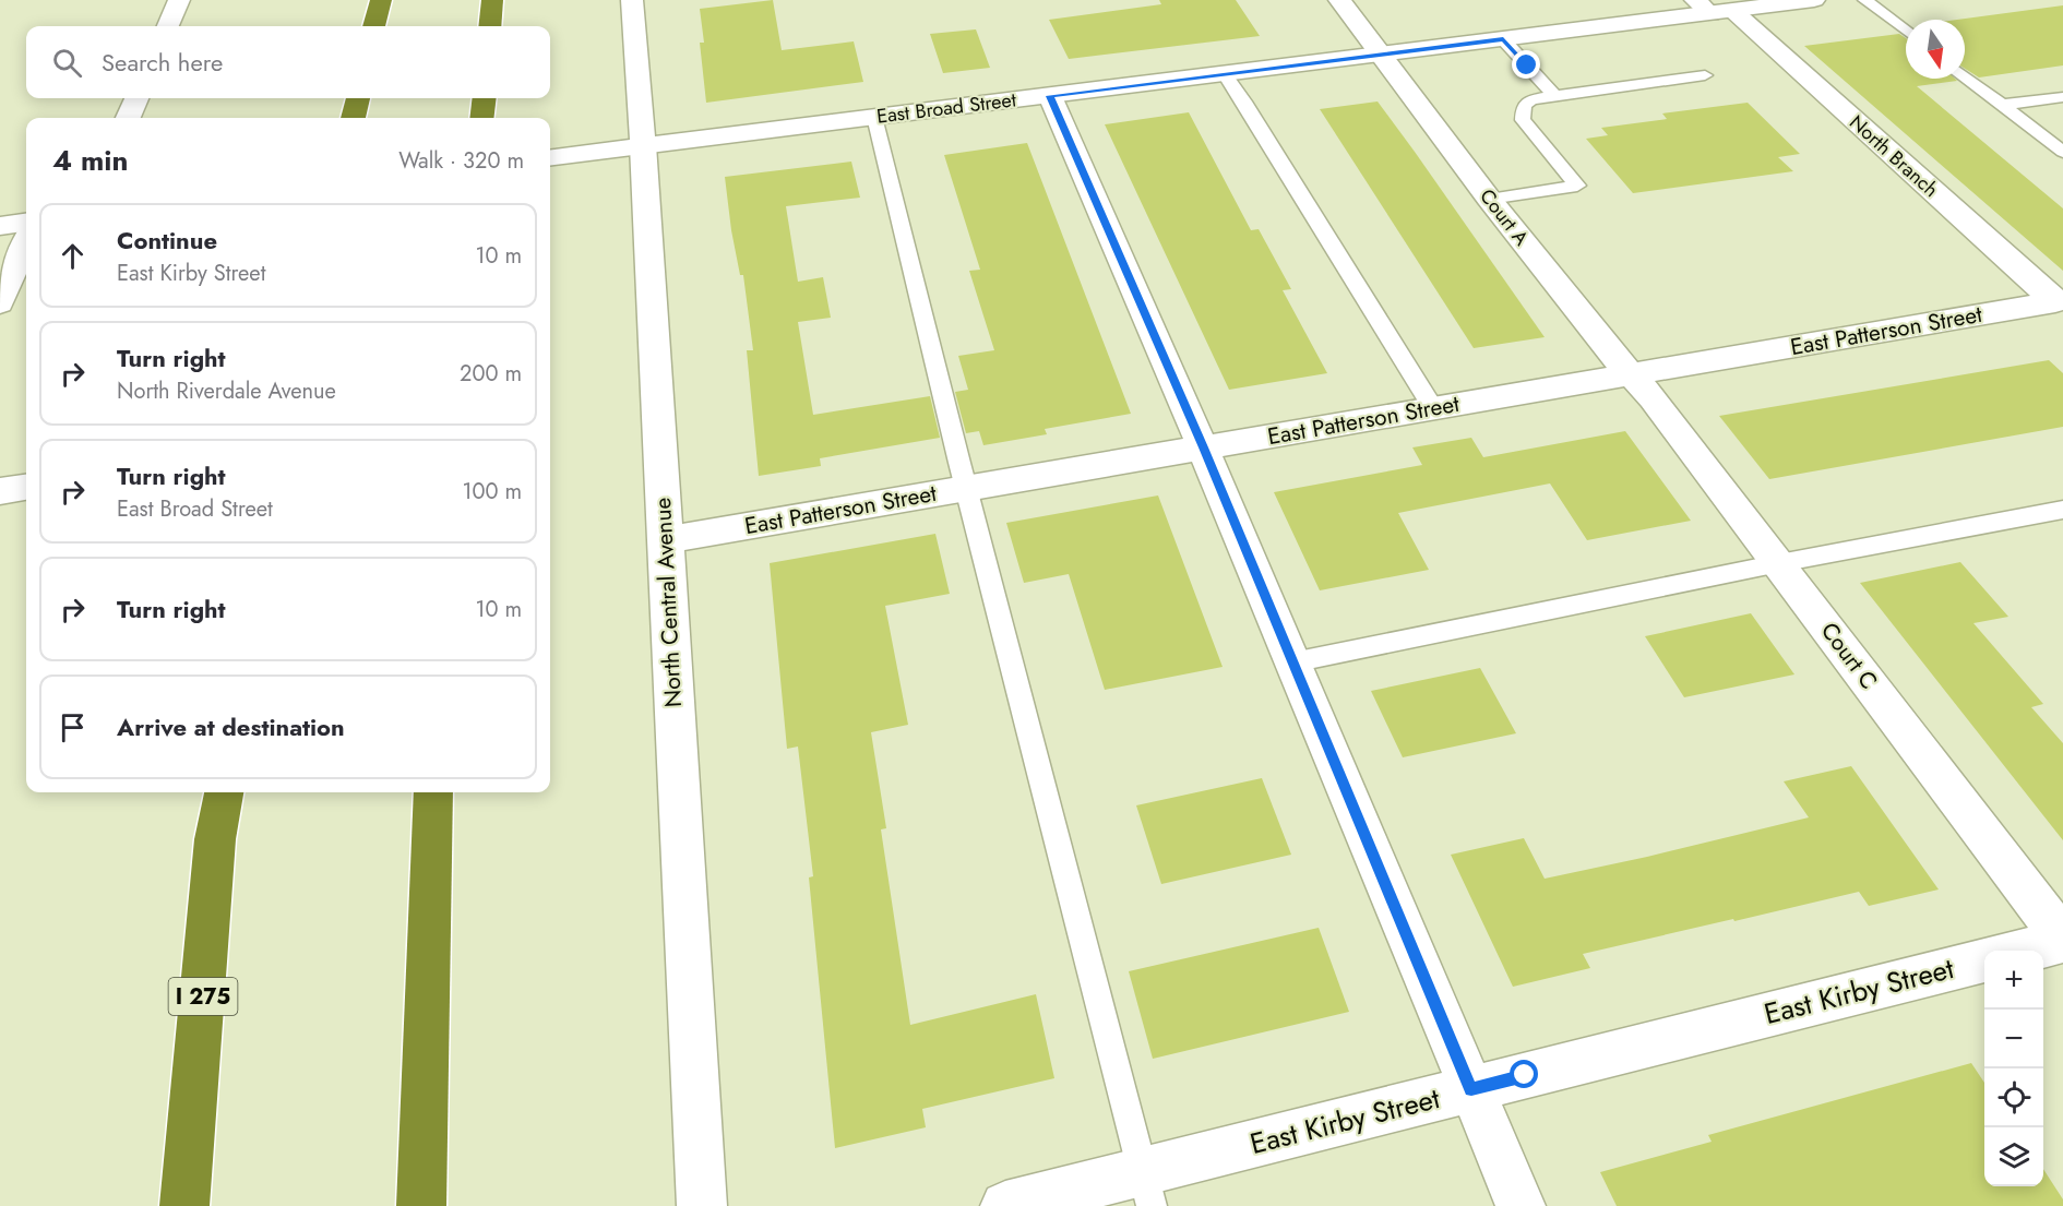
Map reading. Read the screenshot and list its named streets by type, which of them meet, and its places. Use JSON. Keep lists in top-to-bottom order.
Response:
{
  "streets": {
    "highway": ["I 275"],
    "street": [
      "East Broad Street",
      "North Branch",
      "Court A",
      "East Patterson Street",
      "North Central Avenue",
      "Court C",
      "East Kirby Street"
    ]
  },
  "crossings": [
    ["East Broad Street", "North Branch"],
    ["East Broad Street", "Court A"],
    ["East Broad Street", "North Central Avenue"],
    ["North Branch", "East Patterson Street"],
    ["Court A", "East Patterson Street"],
    ["Court A", "Court C"],
    ["East Patterson Street", "North Central Avenue"],
    ["East Patterson Street", "Court C"]
  ],
  "north": "bottom",
  "page": {
    "search": "Search here",
    "heading": ["4 min", "Walk · 320 m"],
    "list": [
      ["Continue", "East Kirby Street", "10 m"],
      ["Turn right", "North Riverdale Avenue", "200 m"],
      ["Turn right", "East Broad Street", "100 m"],
      ["Turn right", "10 m"],
      "Arrive at destination"
    ],
    "map_buttons": ["+", "−"]
  }
}
